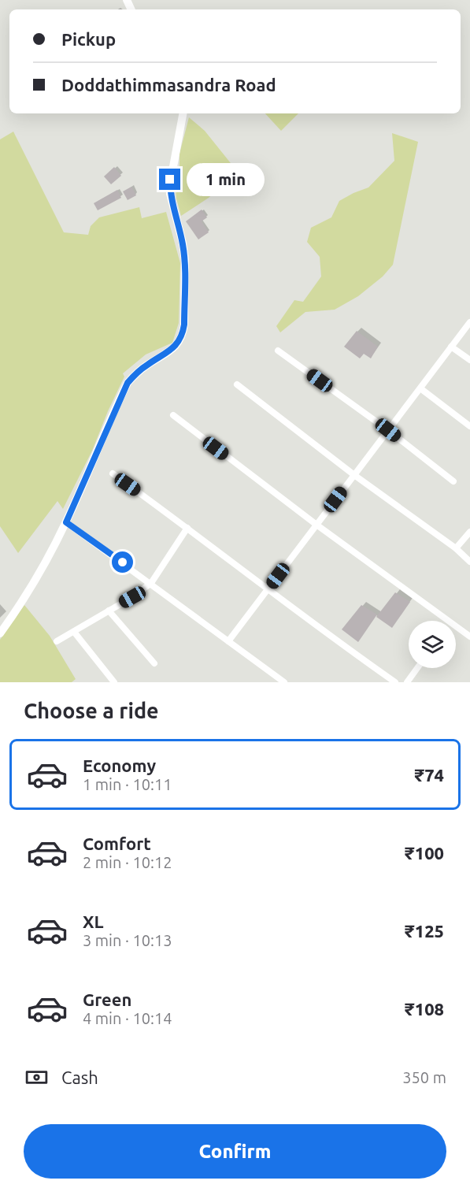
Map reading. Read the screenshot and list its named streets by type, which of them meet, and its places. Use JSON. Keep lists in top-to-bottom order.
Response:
{
  "page": {
    "banner": ["Pickup", "Doddathimmasandra Road"],
    "bubble": "1 min",
    "heading": "Choose a ride",
    "list": [
      {
        "name": "Economy",
        "note": "1 min · 10:11",
        "value": "₹74"
      },
      {
        "name": "Comfort",
        "note": "2 min · 10:12",
        "value": "₹100"
      },
      {
        "name": "XL",
        "note": "3 min · 10:13",
        "value": "₹125"
      },
      {
        "name": "Green",
        "note": "4 min · 10:14",
        "value": "₹108"
      }
    ],
    "pay": ["Cash", "350 m"],
    "buttons": "Confirm"
  }
}
